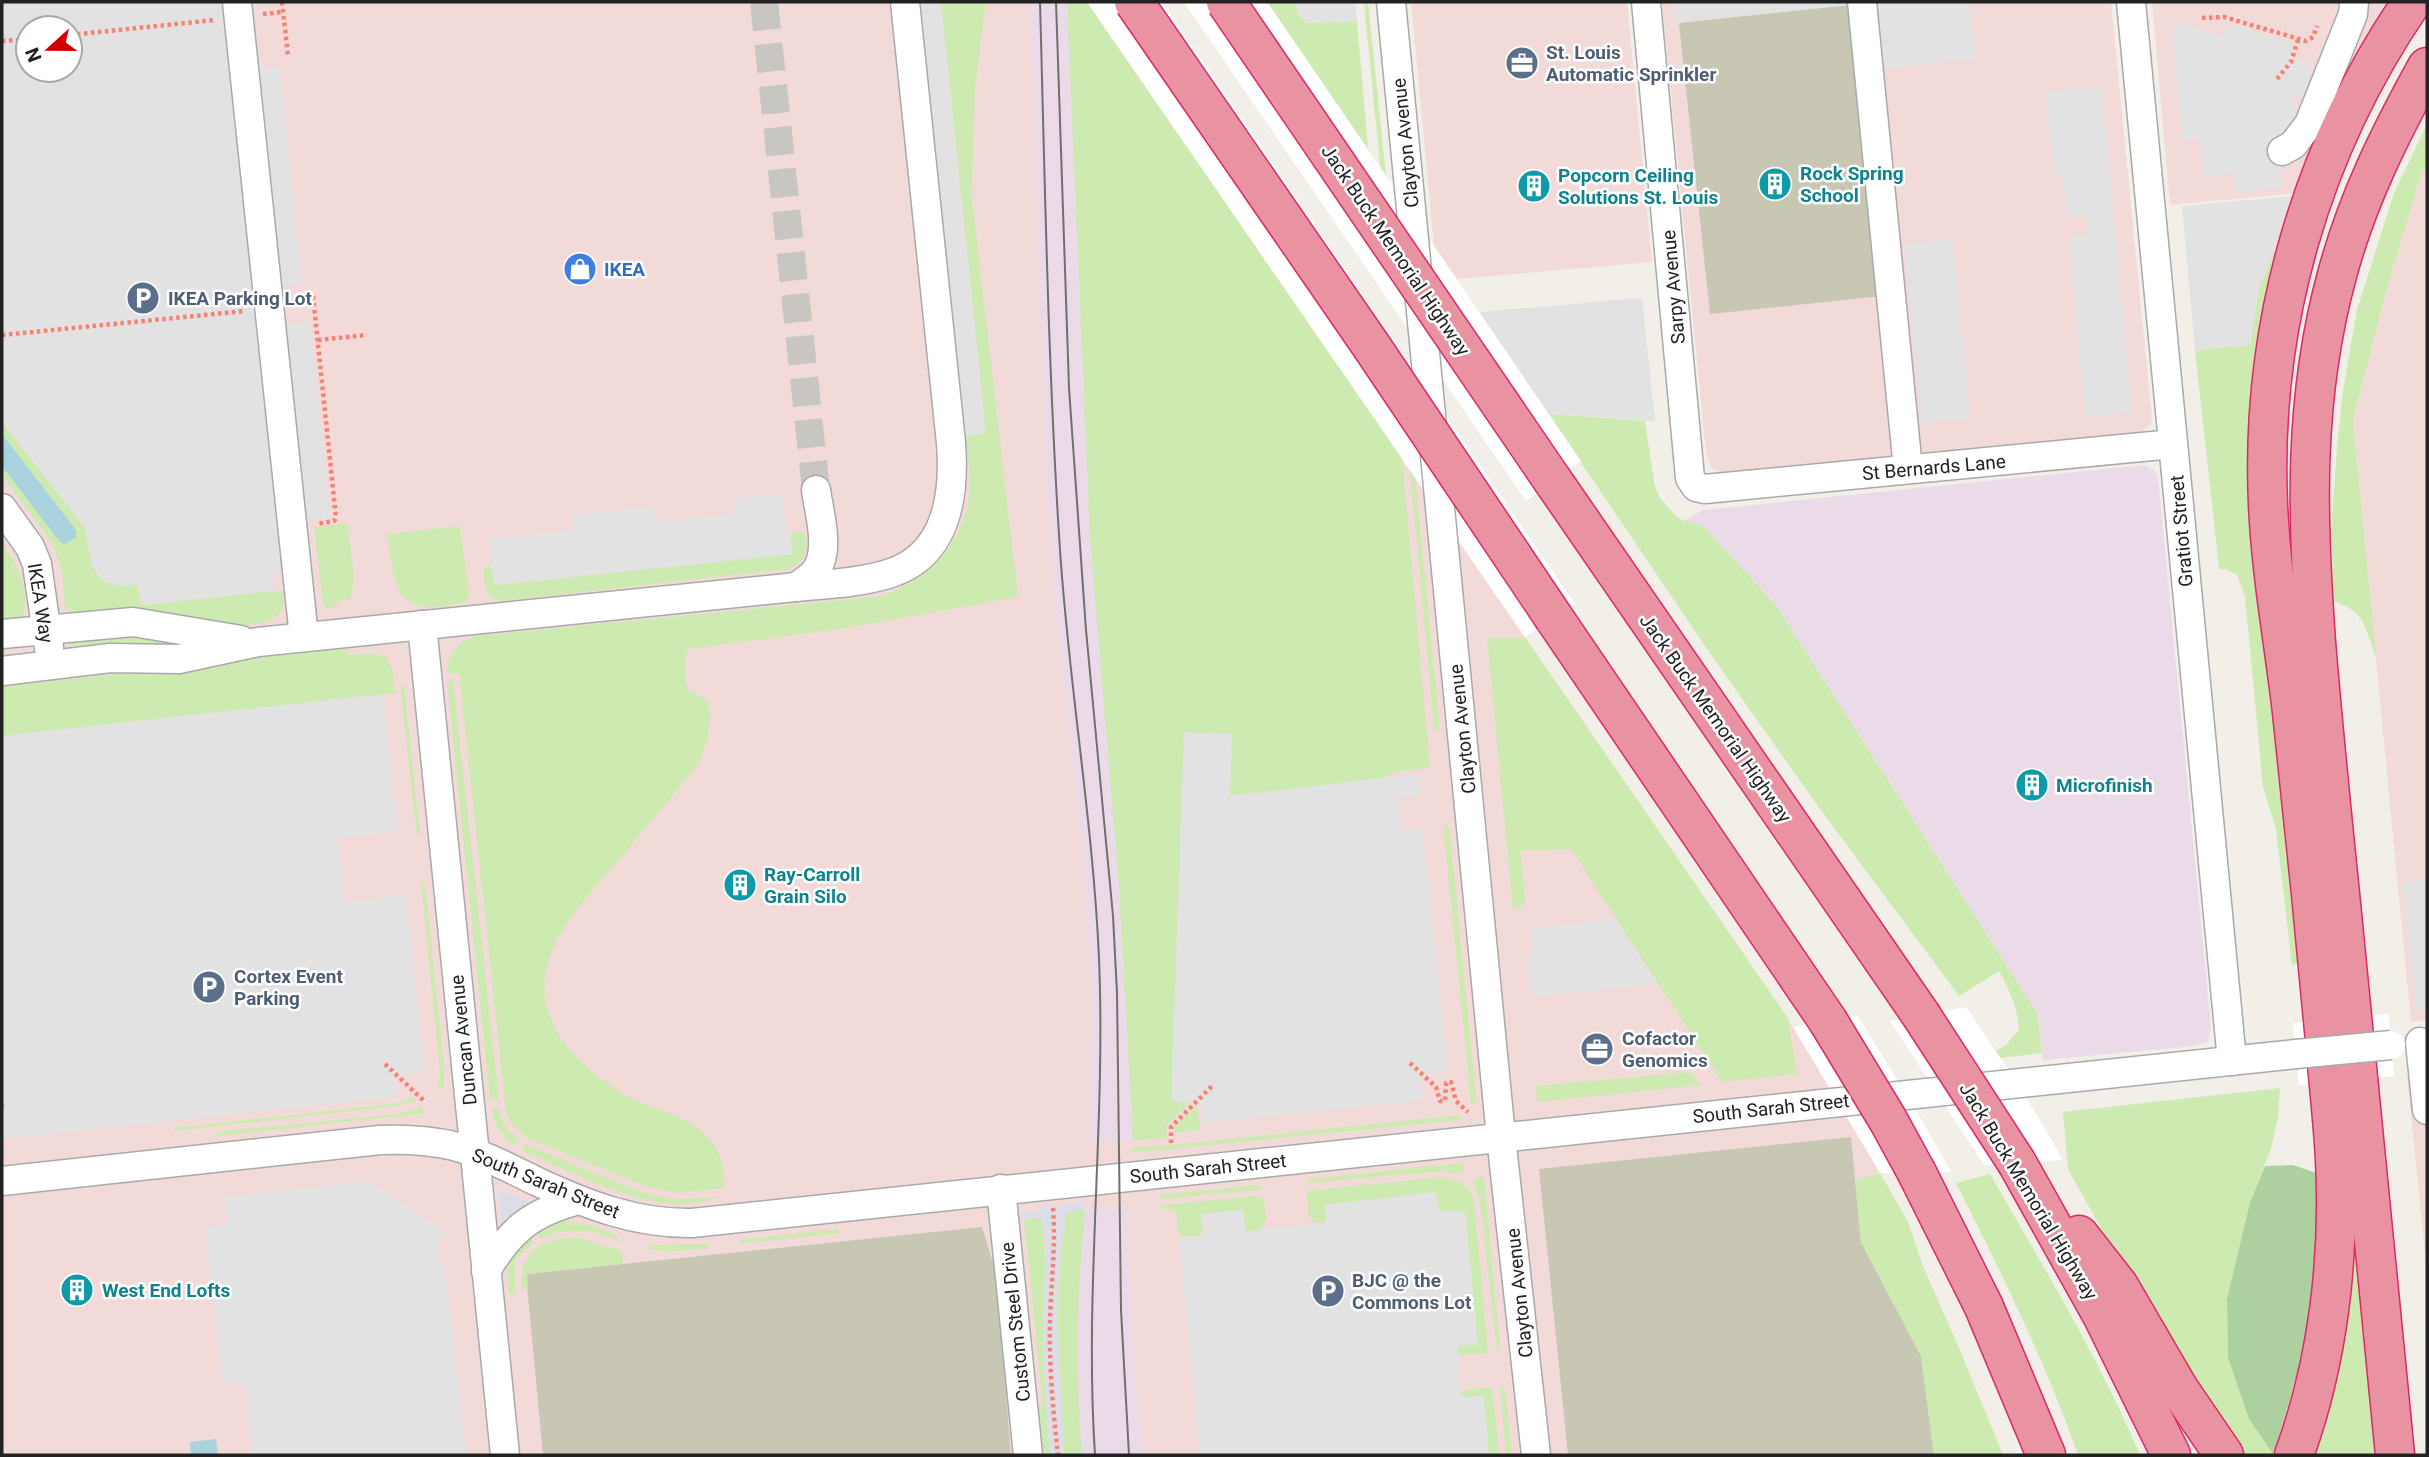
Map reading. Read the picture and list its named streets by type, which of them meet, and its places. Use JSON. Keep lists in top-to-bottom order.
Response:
{
  "streets": {
    "highway": ["Jack Buck Memorial Highway"],
    "street": [
      "Clayton Avenue",
      "Sarpy Avenue",
      "St Bernards Lane",
      "Gratiot Street",
      "IKEA Way",
      "Duncan Avenue",
      "South Sarah Street",
      "Custom Steel Drive"
    ]
  },
  "crossings": [
    ["Clayton Avenue", "South Sarah Street"],
    ["Sarpy Avenue", "St Bernards Lane"],
    ["St Bernards Lane", "Gratiot Street"],
    ["Gratiot Street", "South Sarah Street"],
    ["Duncan Avenue", "South Sarah Street"],
    ["South Sarah Street", "Custom Steel Drive"]
  ],
  "places": {
    "office": ["St. Louis Automatic Sprinkler", "Cofactor Genomics"],
    "building": [
      "Rock Spring School",
      "Popcorn Ceiling Solutions St. Louis",
      "Microfinish",
      "Ray-Carroll Grain Silo",
      "West End Lofts"
    ],
    "shop": ["IKEA"],
    "parking": ["IKEA Parking Lot", "Cortex Event Parking", "BJC @ the Commons Lot"]
  },
  "north": "left"
}
